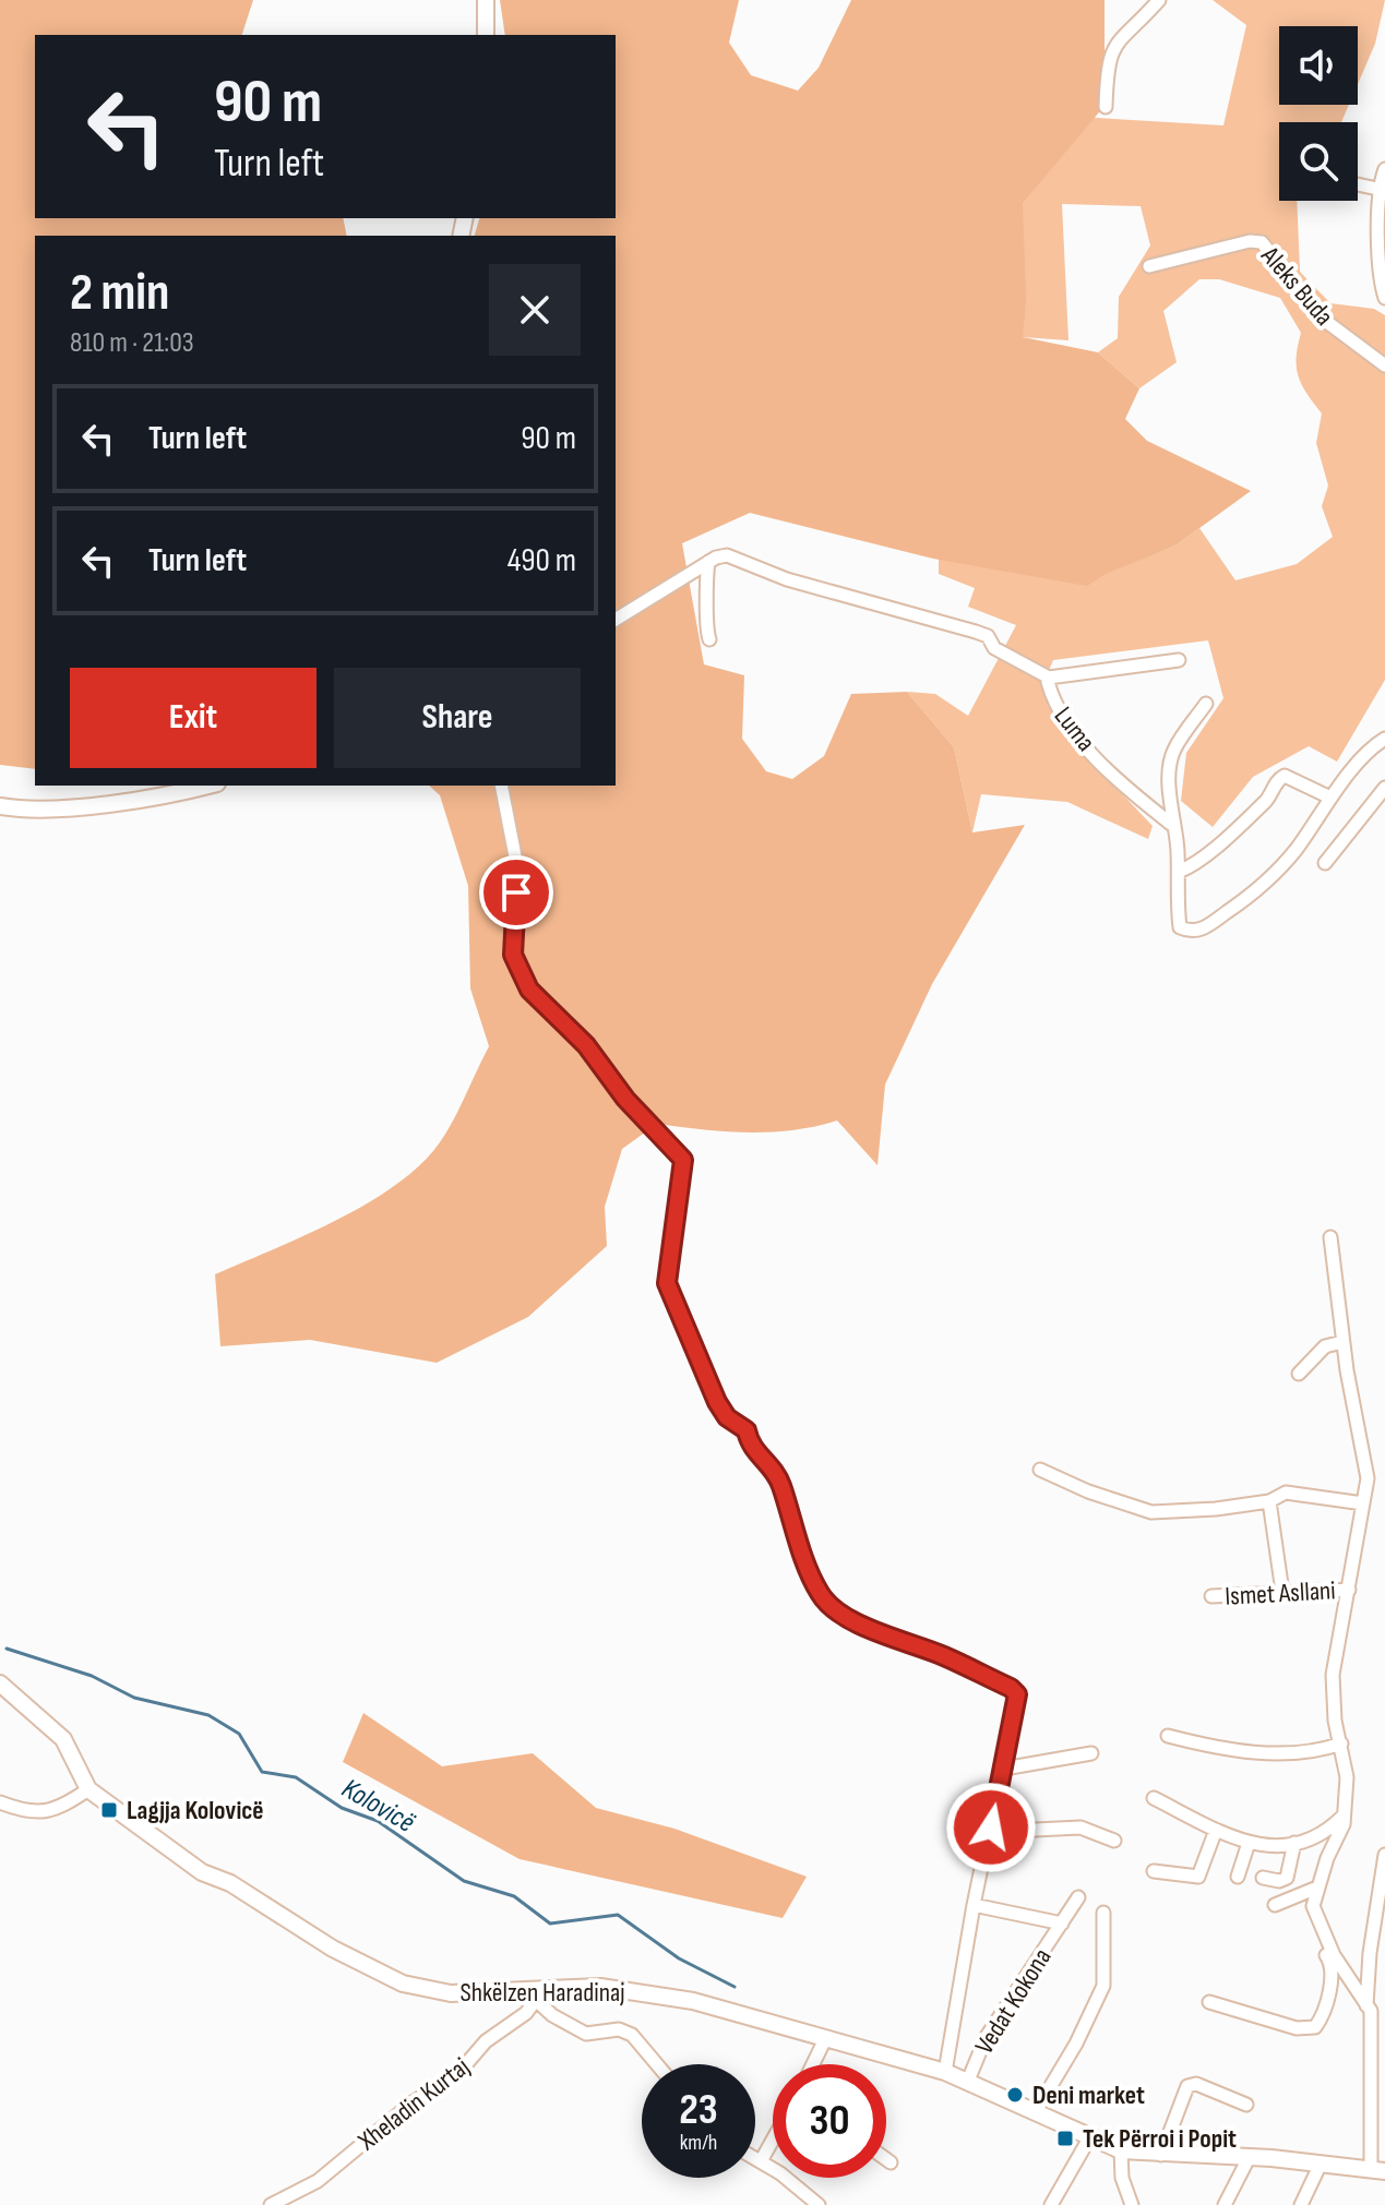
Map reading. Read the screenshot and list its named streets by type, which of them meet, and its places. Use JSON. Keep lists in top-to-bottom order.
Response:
{
  "streets": {
    "street": [
      "Aleks Buda",
      "Luma",
      "Ismet Asllani",
      "Shkëlzen Haradinaj",
      "Vedat Kokona",
      "Xheladin Kurtaj"
    ]
  },
  "crossings": [
    ["Ismet Asllani", "Shkëlzen Haradinaj"],
    ["Shkëlzen Haradinaj", "Vedat Kokona"],
    ["Shkëlzen Haradinaj", "Xheladin Kurtaj"]
  ],
  "water": ["Kolovicë"],
  "places": {
    "transit": ["Lagjja Kolovicë", "Tek Përroi i Popit"],
    "other": ["Deni market"]
  },
  "page": {
    "turn": ["90 m", "Turn left"],
    "heading": ["2 min", "810 m · 21:03"],
    "list": [
      {
        "name": "Turn left",
        "value": "90 m"
      },
      {
        "name": "Turn left",
        "value": "490 m"
      }
    ],
    "buttons": ["Exit", "Share"],
    "speed": "23 km/h",
    "limit": "30"
  }
}
